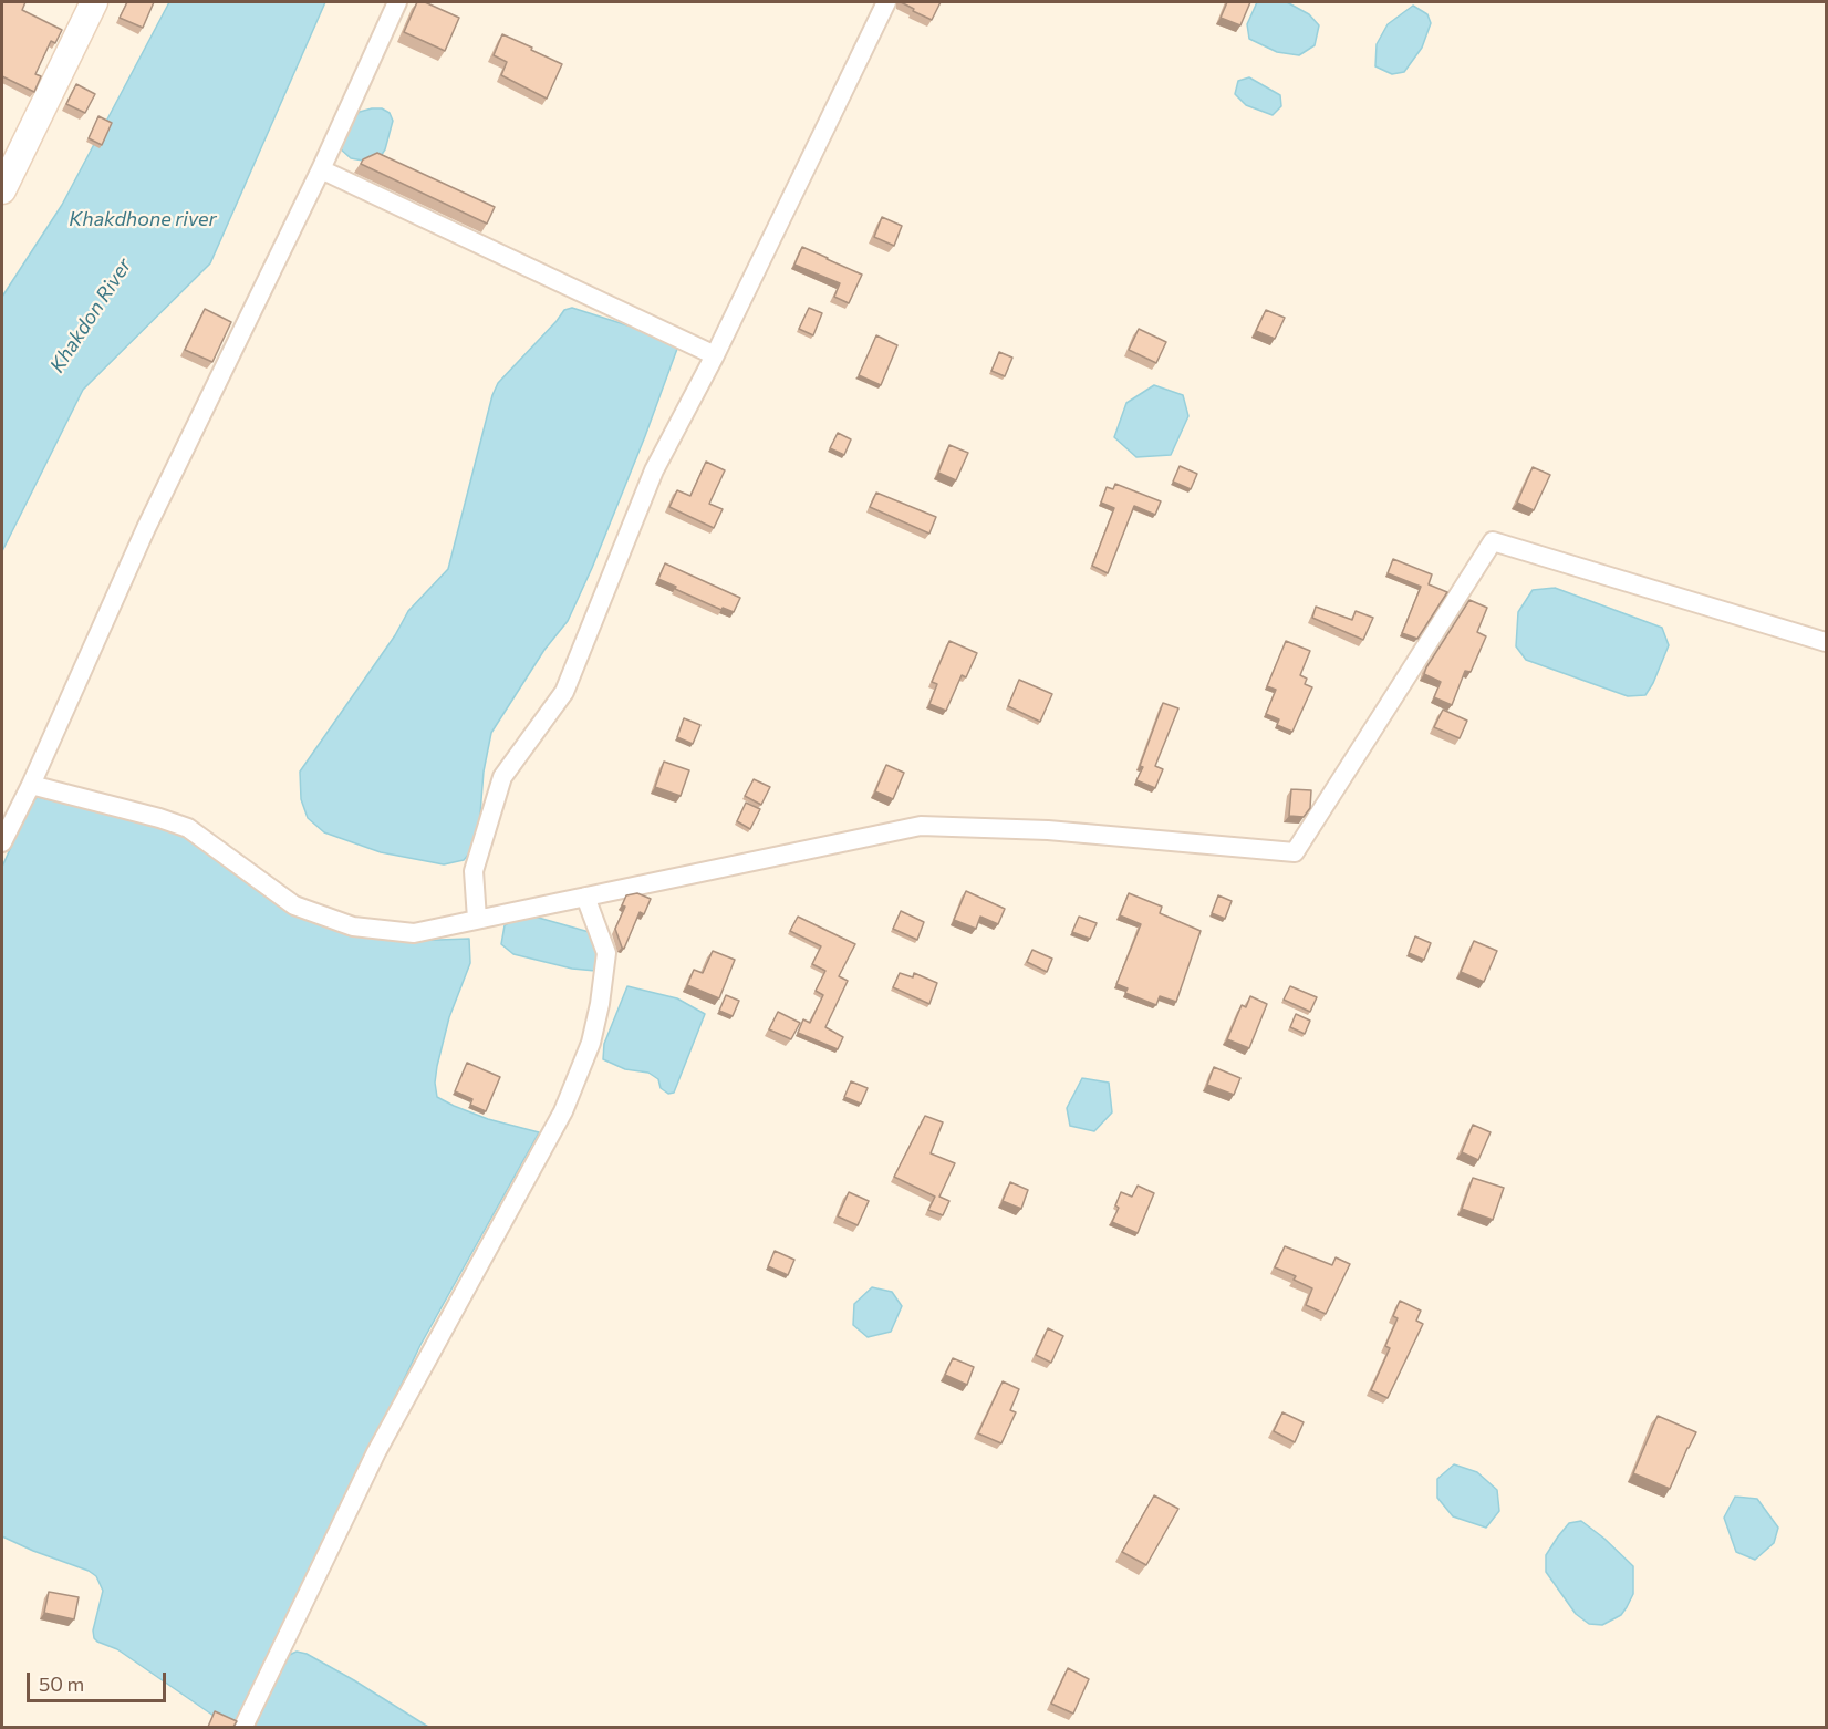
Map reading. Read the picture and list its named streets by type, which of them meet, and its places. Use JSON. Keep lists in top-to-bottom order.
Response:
{
  "water": ["Khakdhone river", "Khakdon River"],
  "scale_bar": "50 m"
}
